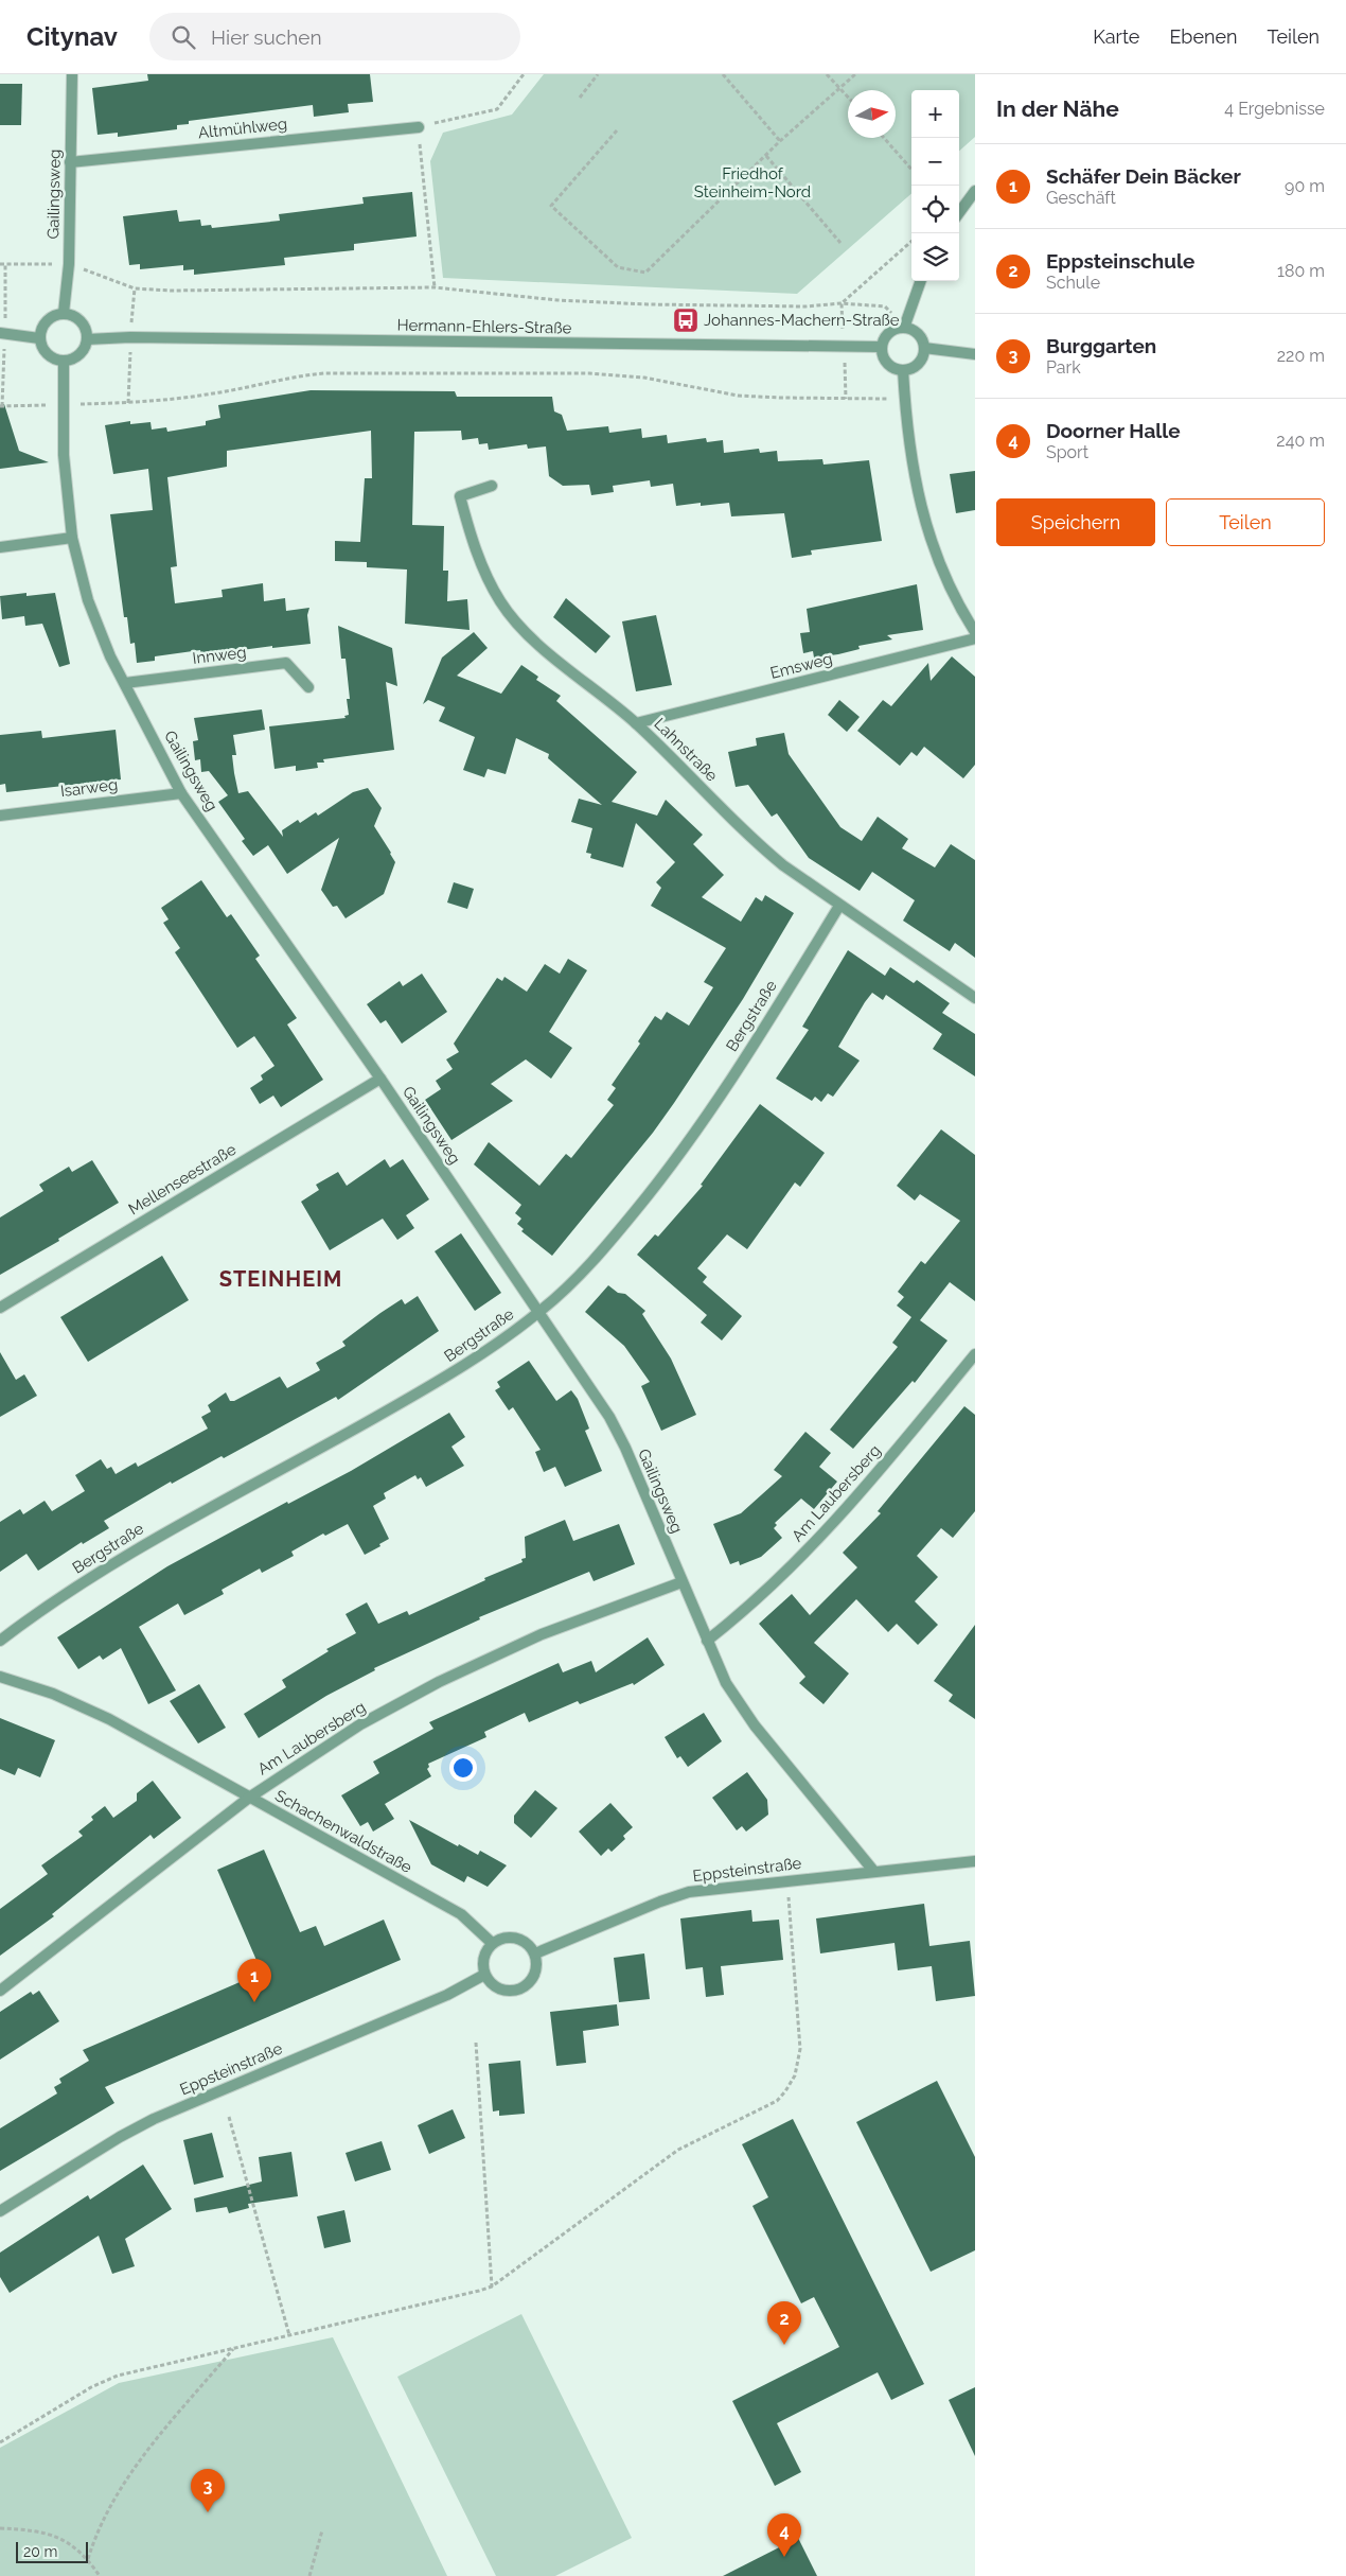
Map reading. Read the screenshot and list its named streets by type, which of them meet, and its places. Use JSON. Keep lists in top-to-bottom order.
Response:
{
  "streets": {
    "street": [
      "Altmühlweg",
      "Gailingsweg",
      "Hermann-Ehlers-Straße",
      "Innweg",
      "Emsweg",
      "Lahnstraße",
      "Isarweg",
      "Bergstraße",
      "Mellenseestraße",
      "Am Laubersberg",
      "Schachenwaldstraße",
      "Eppsteinstraße"
    ]
  },
  "crossings": [
    ["Altmühlweg", "Gailingsweg"],
    ["Gailingsweg", "Hermann-Ehlers-Straße"],
    ["Gailingsweg", "Innweg"],
    ["Gailingsweg", "Isarweg"],
    ["Gailingsweg", "Bergstraße"],
    ["Gailingsweg", "Mellenseestraße"],
    ["Gailingsweg", "Am Laubersberg"],
    ["Gailingsweg", "Eppsteinstraße"],
    ["Emsweg", "Lahnstraße"],
    ["Lahnstraße", "Bergstraße"],
    ["Am Laubersberg", "Schachenwaldstraße"],
    ["Schachenwaldstraße", "Eppsteinstraße"]
  ],
  "districts": ["STEINHEIM"],
  "parks": ["Friedhof Steinheim-Nord"],
  "places": {
    "bus stop": ["Johannes-Machern-Straße"]
  },
  "scale_bar": "20 m",
  "north": "right",
  "page": {
    "header": "Citynav",
    "search": "Hier suchen",
    "nav": ["Karte", "Ebenen", "Teilen"],
    "heading": ["In der Nähe", "4 Ergebnisse"],
    "map_buttons": ["+", "−"],
    "list": [
      {
        "mark": "1",
        "name": "Schäfer Dein Bäcker",
        "note": "Geschäft",
        "value": "90 m"
      },
      {
        "mark": "2",
        "name": "Eppsteinschule",
        "note": "Schule",
        "value": "180 m"
      },
      {
        "mark": "3",
        "name": "Burggarten",
        "note": "Park",
        "value": "220 m"
      },
      {
        "mark": "4",
        "name": "Doorner Halle",
        "note": "Sport",
        "value": "240 m"
      }
    ],
    "buttons": ["Speichern", "Teilen"],
    "pins": [
      "1",
      "2",
      "3",
      "4"
    ],
    "scale": "20 m"
  }
}
